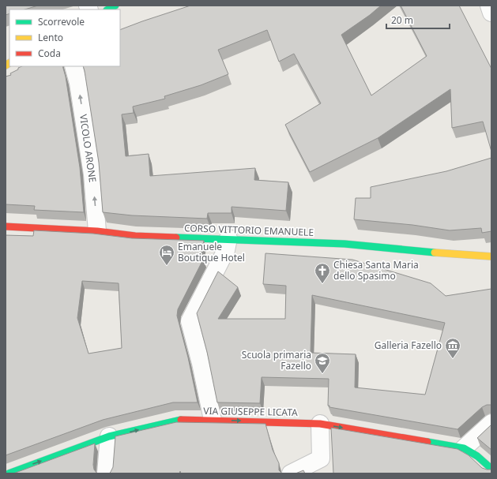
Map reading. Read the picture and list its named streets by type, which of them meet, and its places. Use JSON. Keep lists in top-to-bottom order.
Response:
{
  "streets": {
    "street": ["VICOLO ARONE", "CORSO VITTORIO EMANUELE", "VIA GIUSEPPE LICATA"]
  },
  "crossings": [
    ["VICOLO ARONE", "CORSO VITTORIO EMANUELE"]
  ],
  "one_way": ["VICOLO ARONE", "VIA GIUSEPPE LICATA"],
  "places": {
    "hotel": ["Emanuele Boutique Hotel"],
    "church": ["Chiesa Santa Maria dello Spasimo"],
    "museum": ["Galleria Fazello"],
    "school or university": ["Scuola primaria Fazello"]
  },
  "legend": ["Scorrevole", "Lento", "Coda"],
  "scale_bar": "20 m"
}
